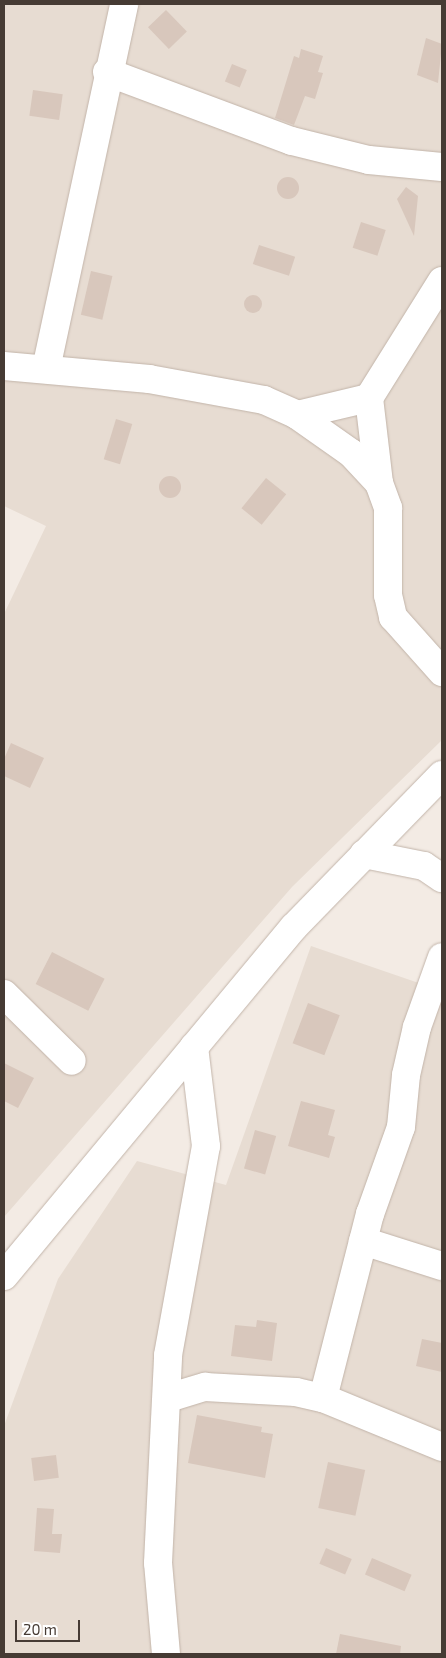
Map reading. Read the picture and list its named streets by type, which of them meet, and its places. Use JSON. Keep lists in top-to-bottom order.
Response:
{
  "scale_bar": "20 m"
}
